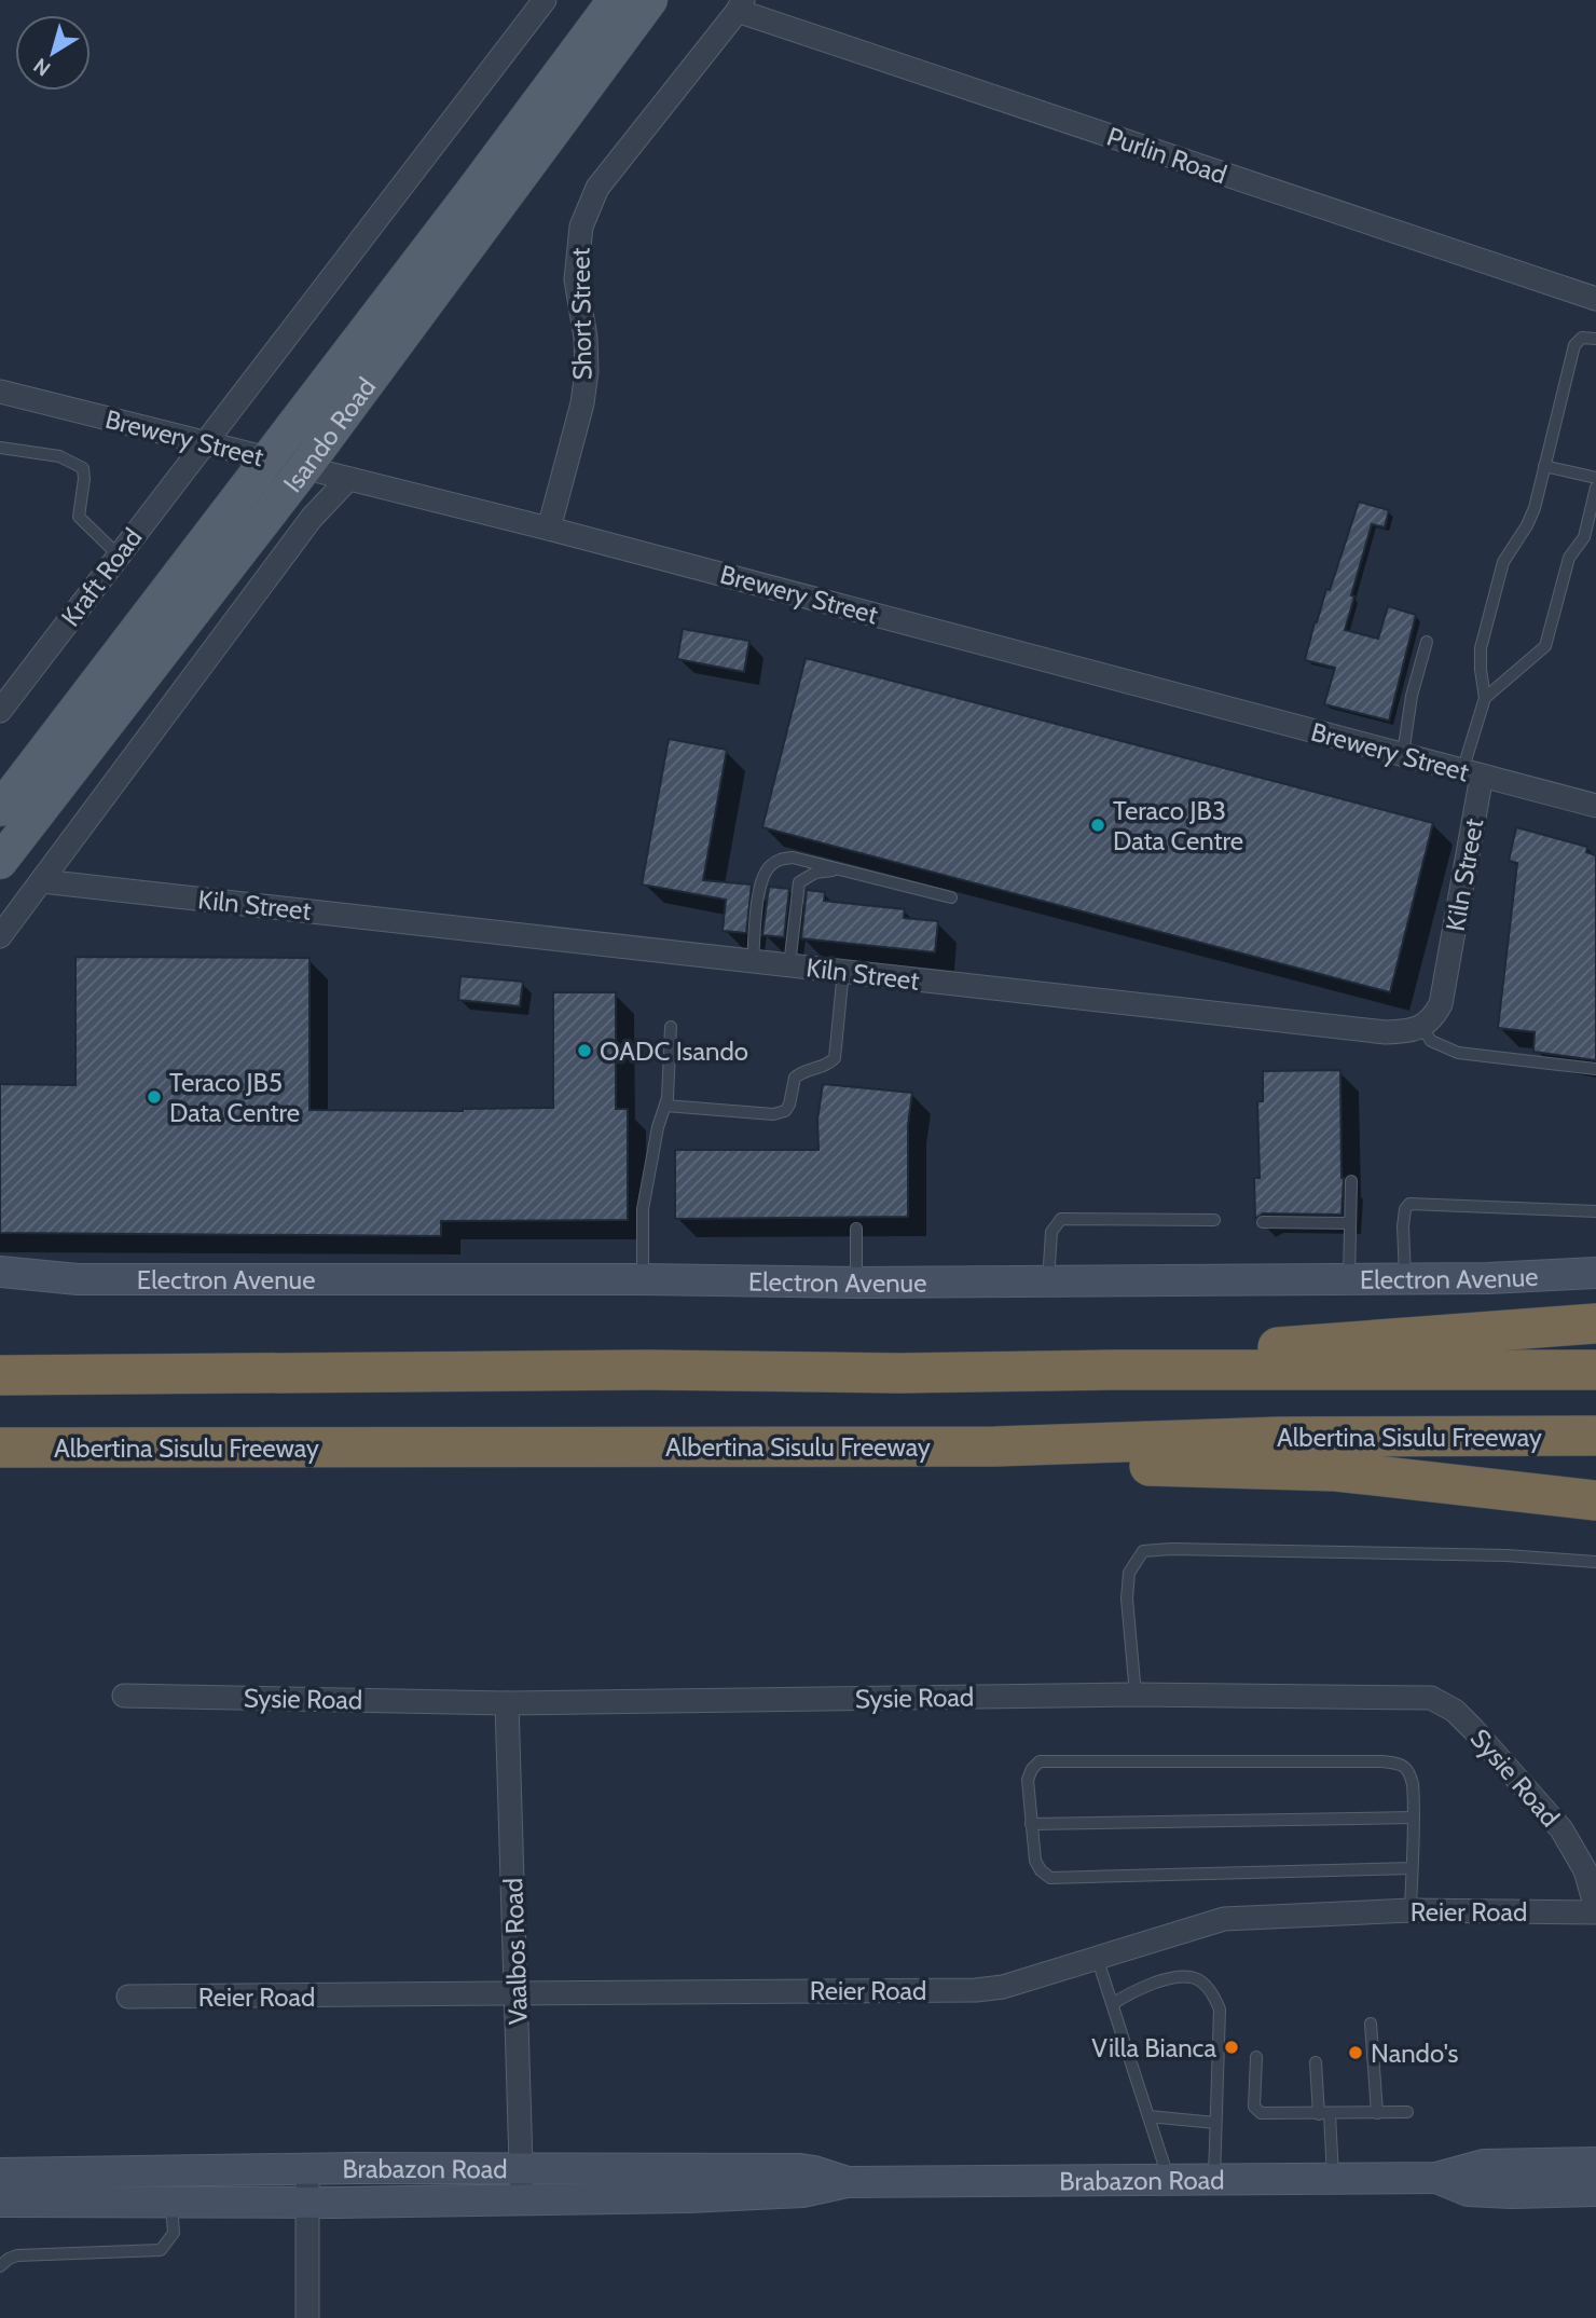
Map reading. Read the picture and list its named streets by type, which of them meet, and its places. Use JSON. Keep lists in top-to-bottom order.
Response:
{
  "streets": {
    "highway": ["Albertina Sisulu Freeway"],
    "main road": ["Isando Road", "Electron Avenue", "Brabazon Road"],
    "street": [
      "Purlin Road",
      "Short Street",
      "Brewery Street",
      "Kraft Road",
      "Kiln Street",
      "Sysie Road",
      "Reier Road",
      "Vaalbos Road"
    ]
  },
  "crossings": [
    ["Purlin Road", "Short Street"],
    ["Short Street", "Brewery Street"],
    ["Isando Road", "Brewery Street"],
    ["Brewery Street", "Kraft Road"],
    ["Brewery Street", "Kiln Street"],
    ["Sysie Road", "Reier Road"],
    ["Sysie Road", "Vaalbos Road"],
    ["Reier Road", "Vaalbos Road"],
    ["Vaalbos Road", "Brabazon Road"]
  ],
  "places": [
    "Teraco JB3 Data Centre",
    "OADC Isando",
    "Teraco JB5 Data Centre",
    "Villa Bianca",
    "Nando's"
  ],
  "north": "bottom left"
}
